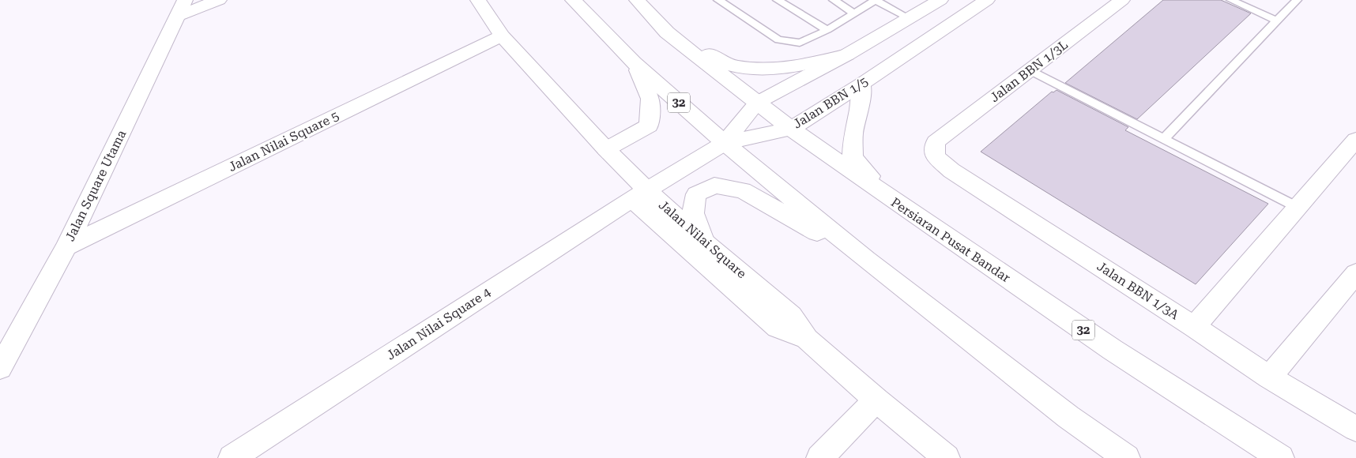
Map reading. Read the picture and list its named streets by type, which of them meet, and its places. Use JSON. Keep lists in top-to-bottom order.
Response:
{
  "streets": {
    "street": [
      "Jalan BBN 1/3L",
      "32",
      "Jalan BBN 1/5",
      "Jalan Nilai Square 5",
      "Jalan Square Utama",
      "Jalan Nilai Square",
      "Persiaran Pusat Bandar",
      "Jalan BBN 1/3A",
      "Jalan Nilai Square 4"
    ]
  },
  "crossings": [
    ["Jalan BBN 1/3L", "Jalan BBN 1/3A"],
    ["32", "Jalan BBN 1/5"],
    ["32", "Jalan Nilai Square 4"],
    ["Jalan BBN 1/5", "Persiaran Pusat Bandar"],
    ["Jalan BBN 1/5", "Jalan Nilai Square 4"],
    ["Jalan Nilai Square 5", "Jalan Square Utama"],
    ["Jalan Nilai Square 5", "Jalan Nilai Square"],
    ["Jalan Nilai Square", "Jalan Nilai Square 4"]
  ]
}
